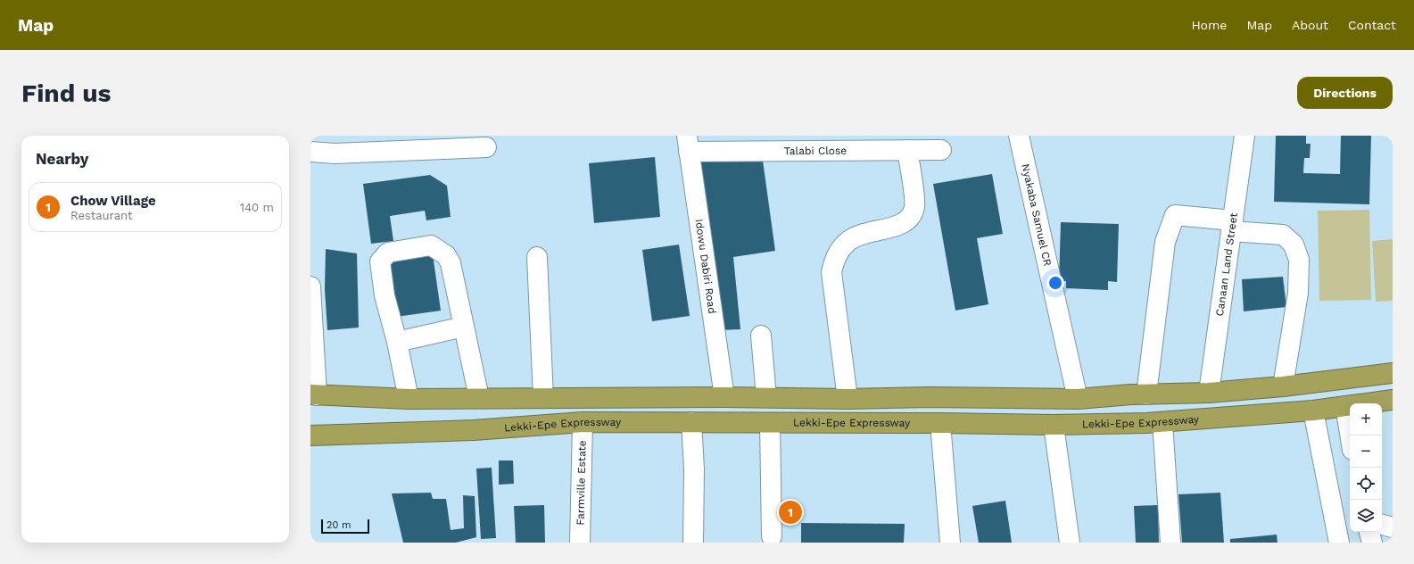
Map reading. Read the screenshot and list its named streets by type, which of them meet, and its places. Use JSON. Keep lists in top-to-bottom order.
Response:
{
  "streets": {
    "highway": ["Lekki-Epe Expressway"],
    "street": [
      "Talabi Close",
      "Nyakaba Samuel CR",
      "Canaan Land Street",
      "Idowu Dabiri Road",
      "Farmville Estate"
    ]
  },
  "crossings": [
    ["Talabi Close", "Idowu Dabiri Road"],
    ["Lekki-Epe Expressway", "Farmville Estate"]
  ],
  "scale_bar": "20 m",
  "page": {
    "header": "Map",
    "nav": [
      "Home",
      "Map",
      "About",
      "Contact"
    ],
    "buttons": "Directions",
    "title": "Find us",
    "heading": "Nearby",
    "list": [
      {
        "mark": "1",
        "name": "Chow Village",
        "note": "Restaurant",
        "value": "140 m"
      }
    ],
    "map_buttons": ["+", "−"],
    "pins": "1",
    "scale": "20 m"
  }
}
